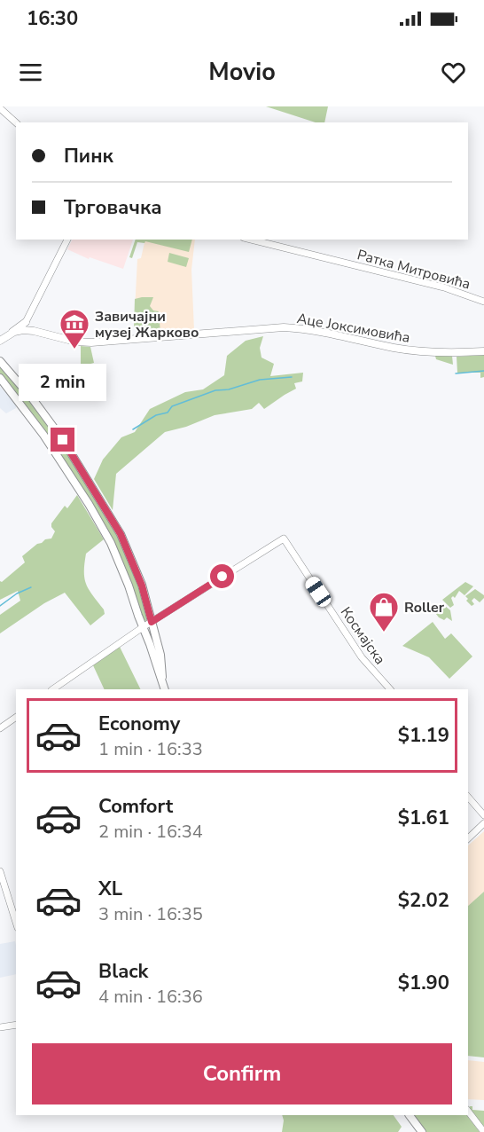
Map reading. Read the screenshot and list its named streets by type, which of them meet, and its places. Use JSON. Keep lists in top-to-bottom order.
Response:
{
  "streets": {
    "main road": ["Аце Јоксимовића"],
    "street": ["Ратка Митровића", "Космајска"]
  },
  "places": {
    "museum": ["Завичајни музеј Жарково"],
    "shop": ["Roller"]
  },
  "page": {
    "status": "16:30",
    "header": "Movio",
    "banner": ["Пинк", "Трговачка"],
    "bubble": "2 min",
    "list": [
      {
        "name": "Economy",
        "note": "1 min · 16:33",
        "value": "$1.19"
      },
      {
        "name": "Comfort",
        "note": "2 min · 16:34",
        "value": "$1.61"
      },
      {
        "name": "XL",
        "note": "3 min · 16:35",
        "value": "$2.02"
      },
      {
        "name": "Black",
        "note": "4 min · 16:36",
        "value": "$1.90"
      }
    ],
    "buttons": "Confirm"
  }
}
